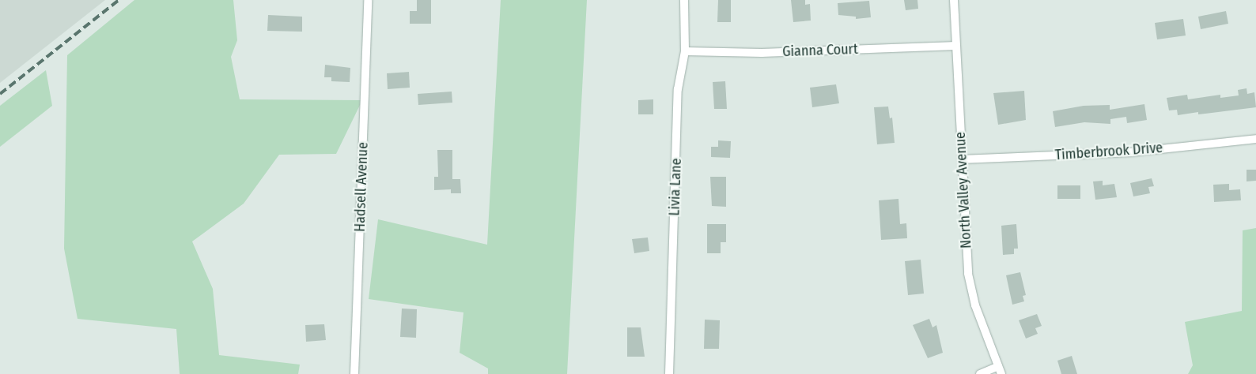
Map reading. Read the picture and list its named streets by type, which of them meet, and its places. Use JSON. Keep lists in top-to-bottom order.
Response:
{
  "streets": {
    "street": [
      "Gianna Court",
      "Timberbrook Drive",
      "Hadsell Avenue",
      "Livia Lane",
      "North Valley Avenue"
    ]
  },
  "crossings": [
    ["Gianna Court", "Livia Lane"],
    ["Gianna Court", "North Valley Avenue"],
    ["Timberbrook Drive", "North Valley Avenue"]
  ]
}
